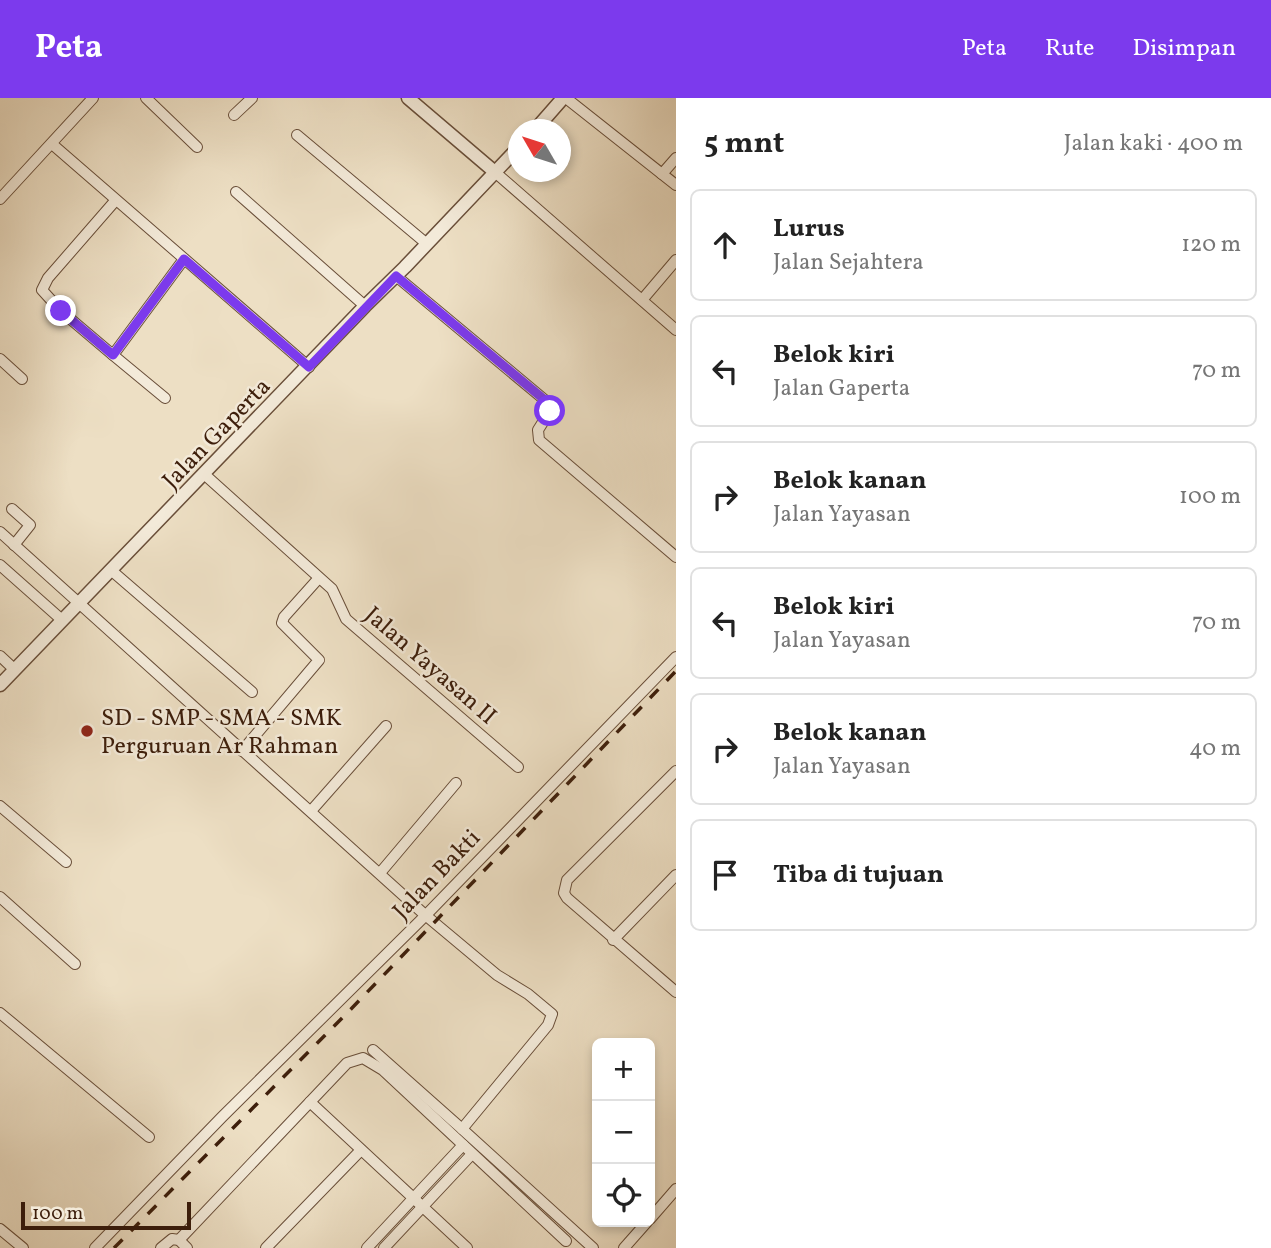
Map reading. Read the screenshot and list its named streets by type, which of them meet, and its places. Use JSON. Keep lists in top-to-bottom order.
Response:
{
  "streets": {
    "street": ["Jalan Gaperta", "Jalan Yayasan II", "Jalan Bakti"]
  },
  "crossings": [
    ["Jalan Gaperta", "Jalan Yayasan II"]
  ],
  "places": ["SD - SMP - SMA - SMK Perguruan Ar Rahman"],
  "scale_bar": "100 m",
  "north": "top left",
  "page": {
    "header": "Peta",
    "nav": ["Peta", "Rute", "Disimpan"],
    "heading": ["5 mnt", "Jalan kaki · 400 m"],
    "list": [
      ["Lurus", "Jalan Sejahtera", "120 m"],
      ["Belok kiri", "Jalan Gaperta", "70 m"],
      ["Belok kanan", "Jalan Yayasan", "100 m"],
      ["Belok kiri", "Jalan Yayasan", "70 m"],
      ["Belok kanan", "Jalan Yayasan", "40 m"],
      "Tiba di tujuan"
    ],
    "map_buttons": ["+", "−"],
    "scale": "100 m"
  }
}
